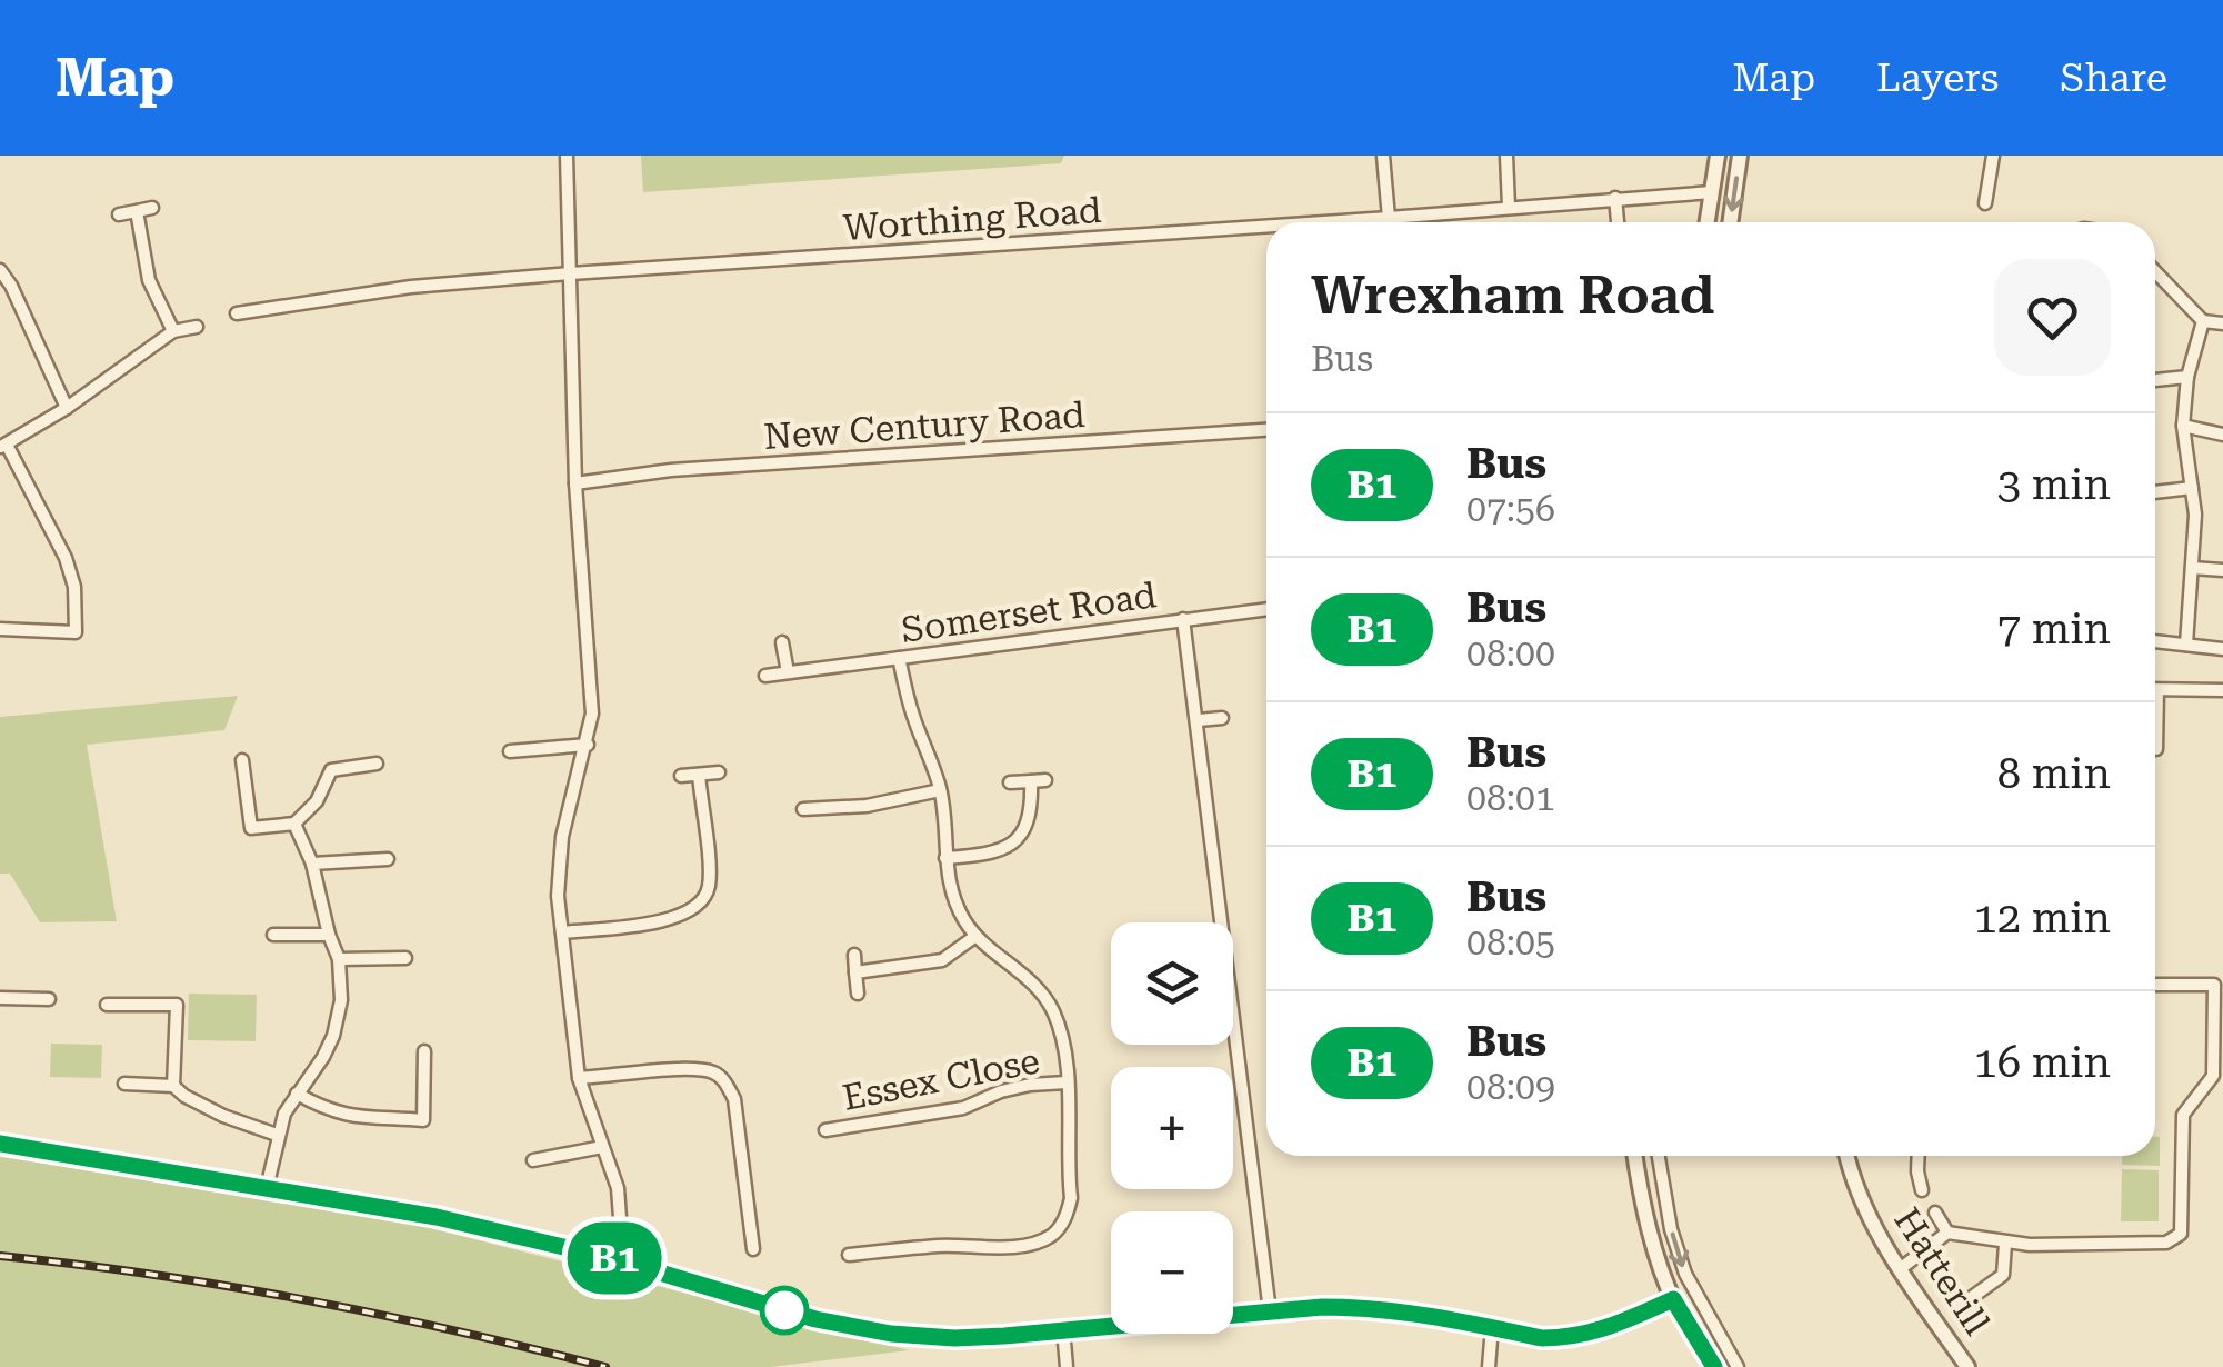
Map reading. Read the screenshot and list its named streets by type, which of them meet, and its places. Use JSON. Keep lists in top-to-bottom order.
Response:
{
  "streets": {
    "street": [
      "Worthing Road",
      "New Century Road",
      "Somerset Road",
      "Essex Close",
      "Hatterill"
    ]
  },
  "lines": ["bus line B1"],
  "page": {
    "header": "Map",
    "nav": ["Map", "Layers", "Share"],
    "on_map": "B1",
    "heading": ["Wrexham Road", "Bus"],
    "list": [
      {
        "mark": "B1",
        "name": "Bus",
        "note": "07:56",
        "value": "3 min"
      },
      {
        "mark": "B1",
        "name": "Bus",
        "note": "08:00",
        "value": "7 min"
      },
      {
        "mark": "B1",
        "name": "Bus",
        "note": "08:01",
        "value": "8 min"
      },
      {
        "mark": "B1",
        "name": "Bus",
        "note": "08:05",
        "value": "12 min"
      },
      {
        "mark": "B1",
        "name": "Bus",
        "note": "08:09",
        "value": "16 min"
      }
    ],
    "map_buttons": ["+", "−"]
  }
}
